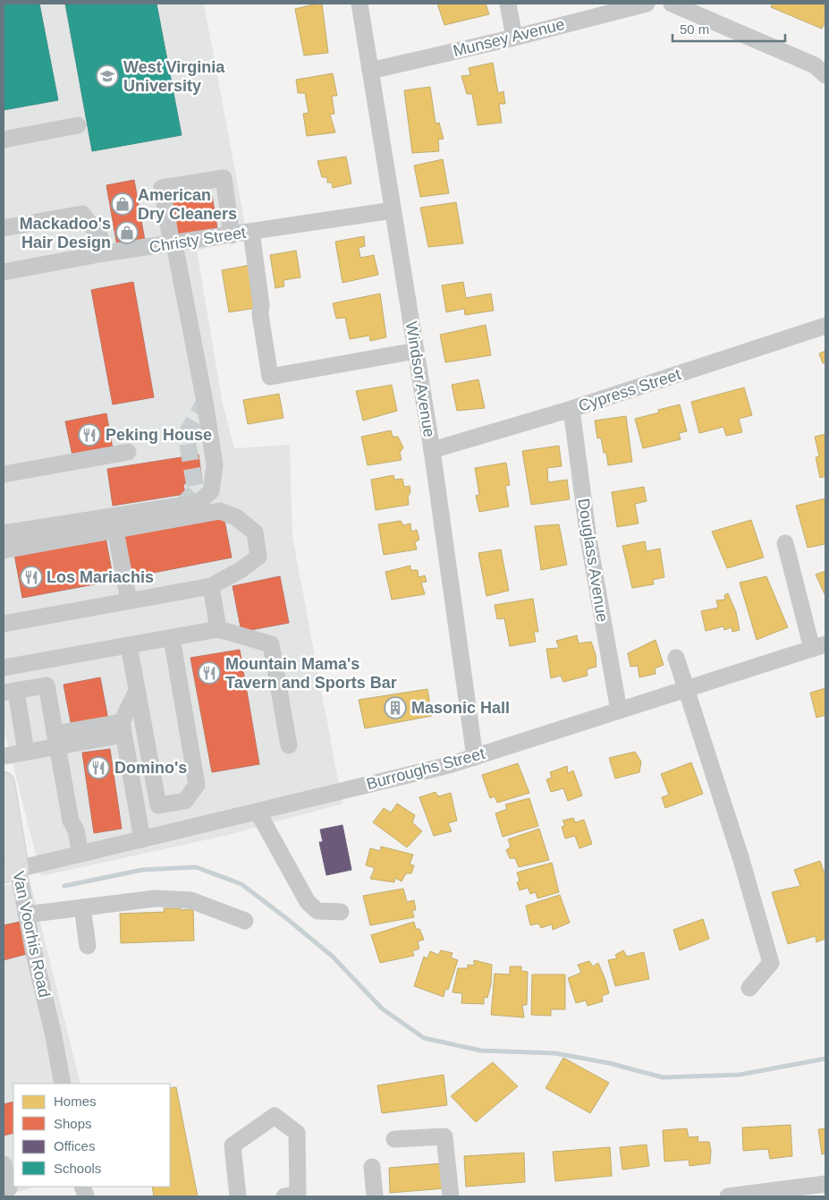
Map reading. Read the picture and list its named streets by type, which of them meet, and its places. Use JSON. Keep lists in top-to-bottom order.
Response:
{
  "streets": {
    "main road": ["Van Voorhis Road"],
    "street": [
      "Munsey Avenue",
      "Christy Street",
      "Windsor Avenue",
      "Cypress Street",
      "Douglass Avenue",
      "Burroughs Street"
    ]
  },
  "crossings": [
    ["Munsey Avenue", "Windsor Avenue"],
    ["Christy Street", "Windsor Avenue"],
    ["Windsor Avenue", "Cypress Street"],
    ["Windsor Avenue", "Burroughs Street"],
    ["Cypress Street", "Douglass Avenue"],
    ["Douglass Avenue", "Burroughs Street"],
    ["Burroughs Street", "Van Voorhis Road"]
  ],
  "places": {
    "school or university": ["West Virginia University"],
    "shop": ["American Dry Cleaners", "Mackadoo's Hair Design"],
    "restaurant": [
      "Peking House",
      "Los Mariachis",
      "Mountain Mama's Tavern and Sports Bar",
      "Domino's"
    ],
    "building": ["Masonic Hall"]
  },
  "legend": [
    "Homes",
    "Shops",
    "Offices",
    "Schools"
  ],
  "scale_bar": "50 m"
}
